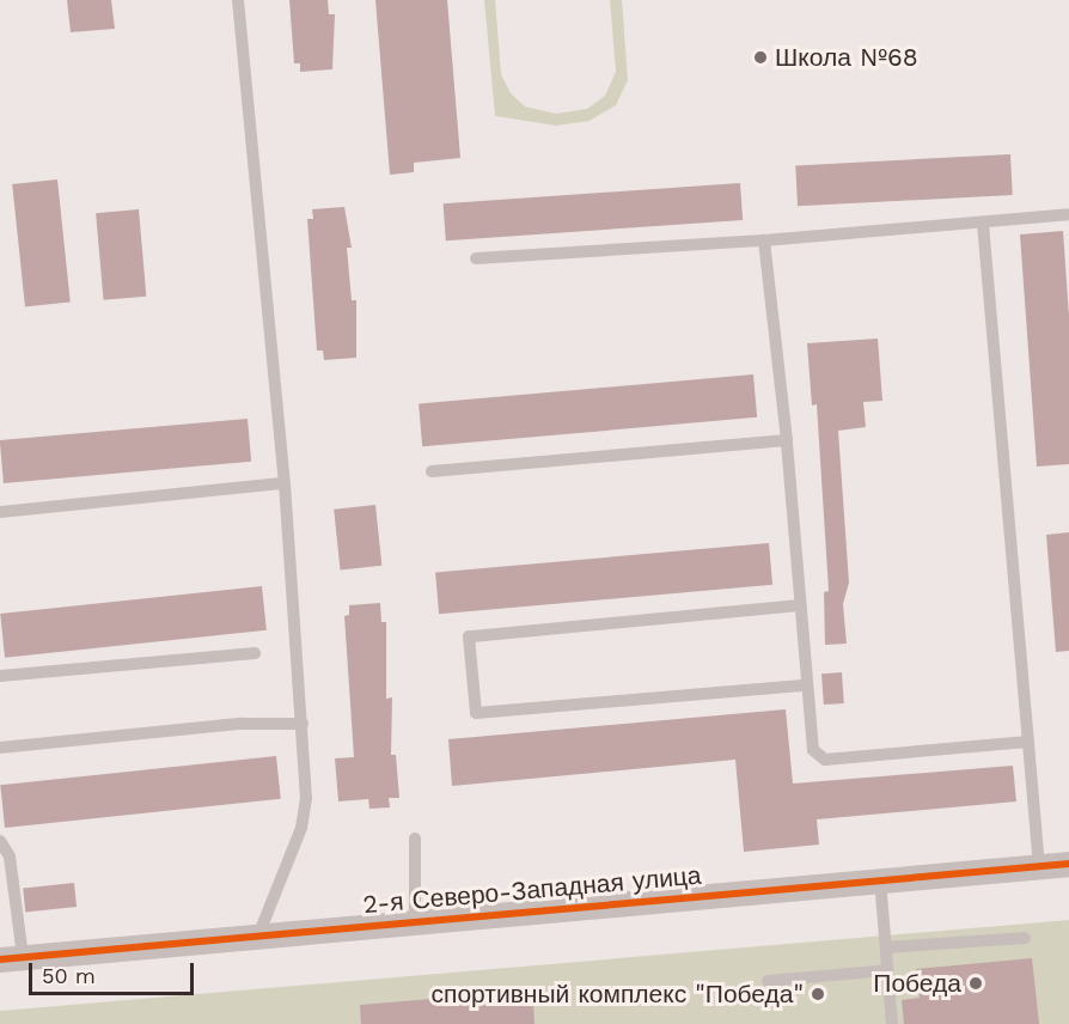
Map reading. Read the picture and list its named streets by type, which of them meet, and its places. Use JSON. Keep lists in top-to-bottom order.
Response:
{
  "streets": {
    "street": ["2-я Северо-Западная улица"]
  },
  "places": ["Школа №68", "Победа", "спортивный комплекс \"Победа\""],
  "scale_bar": "50 m"
}
